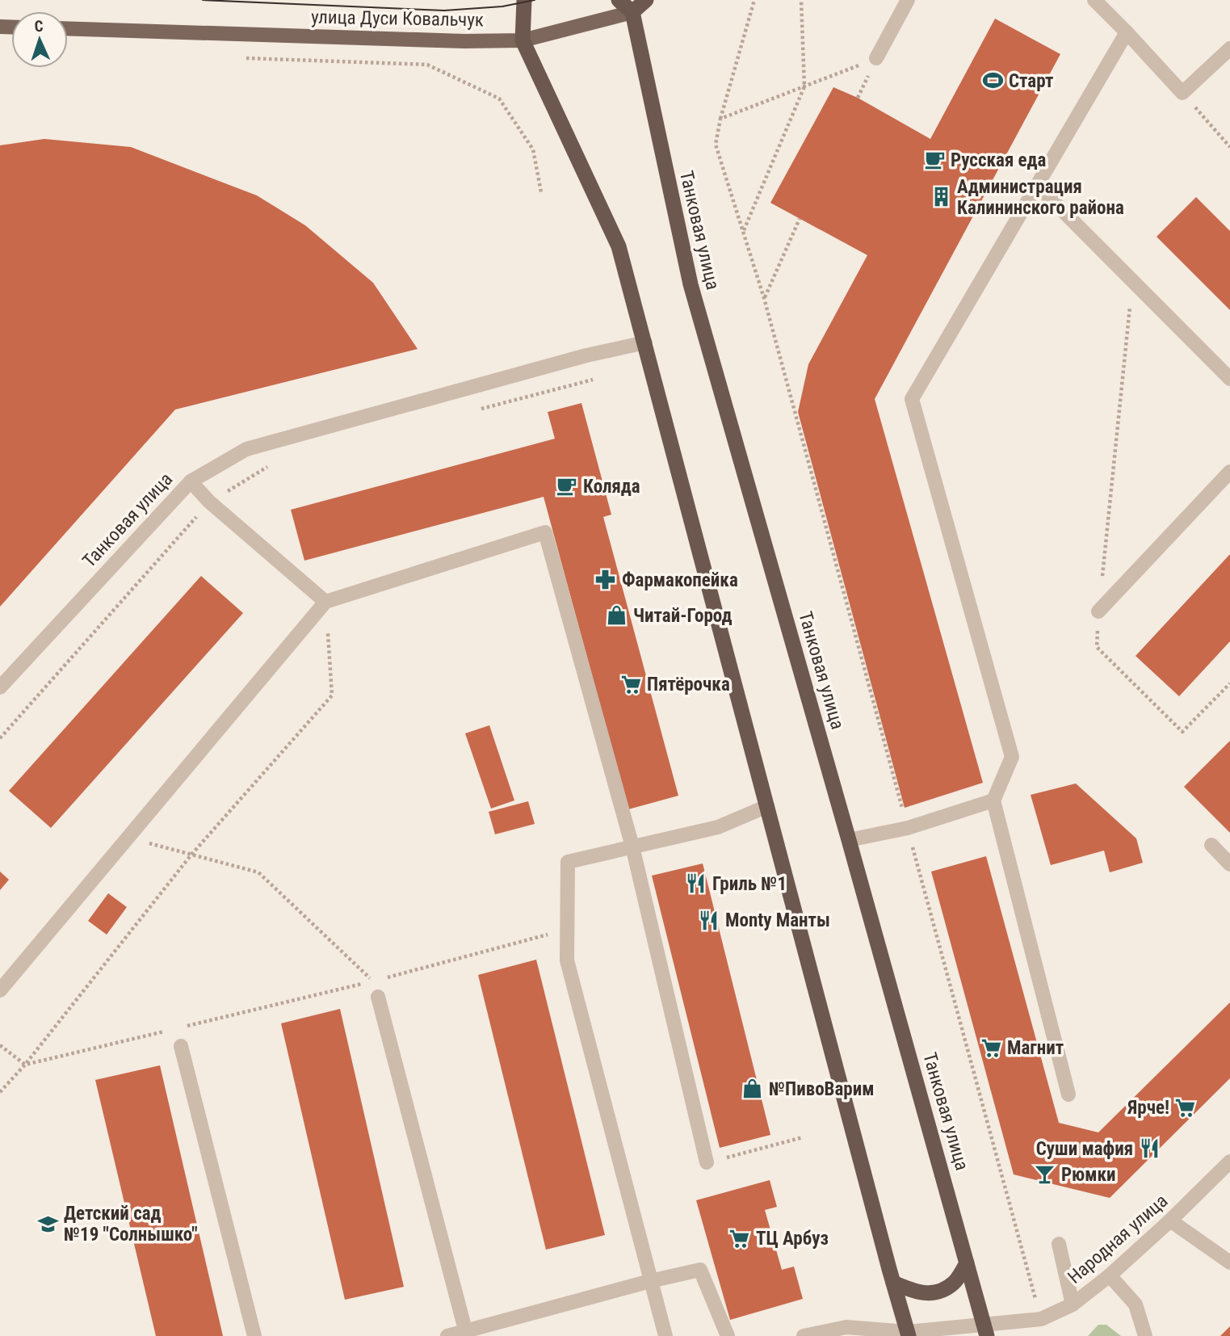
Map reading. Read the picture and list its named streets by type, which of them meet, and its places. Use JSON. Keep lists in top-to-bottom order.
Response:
{
  "streets": {
    "highway": ["Танковая улица"],
    "main road": ["улица Дуси Ковальчук"],
    "street": ["Народная улица"]
  },
  "crossings": [
    ["улица Дуси Ковальчук", "Танковая улица"],
    ["Танковая улица", "Народная улица"]
  ],
  "places": {
    "sports": ["Старт"],
    "cafe": ["Русская еда", "Коляда"],
    "building": ["Администрация Калининского района"],
    "pharmacy": ["Фармакопейка"],
    "shop": ["Читай-Город", "№ПивоВарим"],
    "supermarket": [
      "Пятёрочка",
      "Магнит",
      "Ярче!",
      "ТЦ Арбуз"
    ],
    "restaurant": ["Гриль №1", "Monty Манты", "Суши мафия"],
    "bar": ["Рюмки"],
    "school or university": ["Детский сад №19 \"Солнышко\""]
  },
  "north": "top"
}
